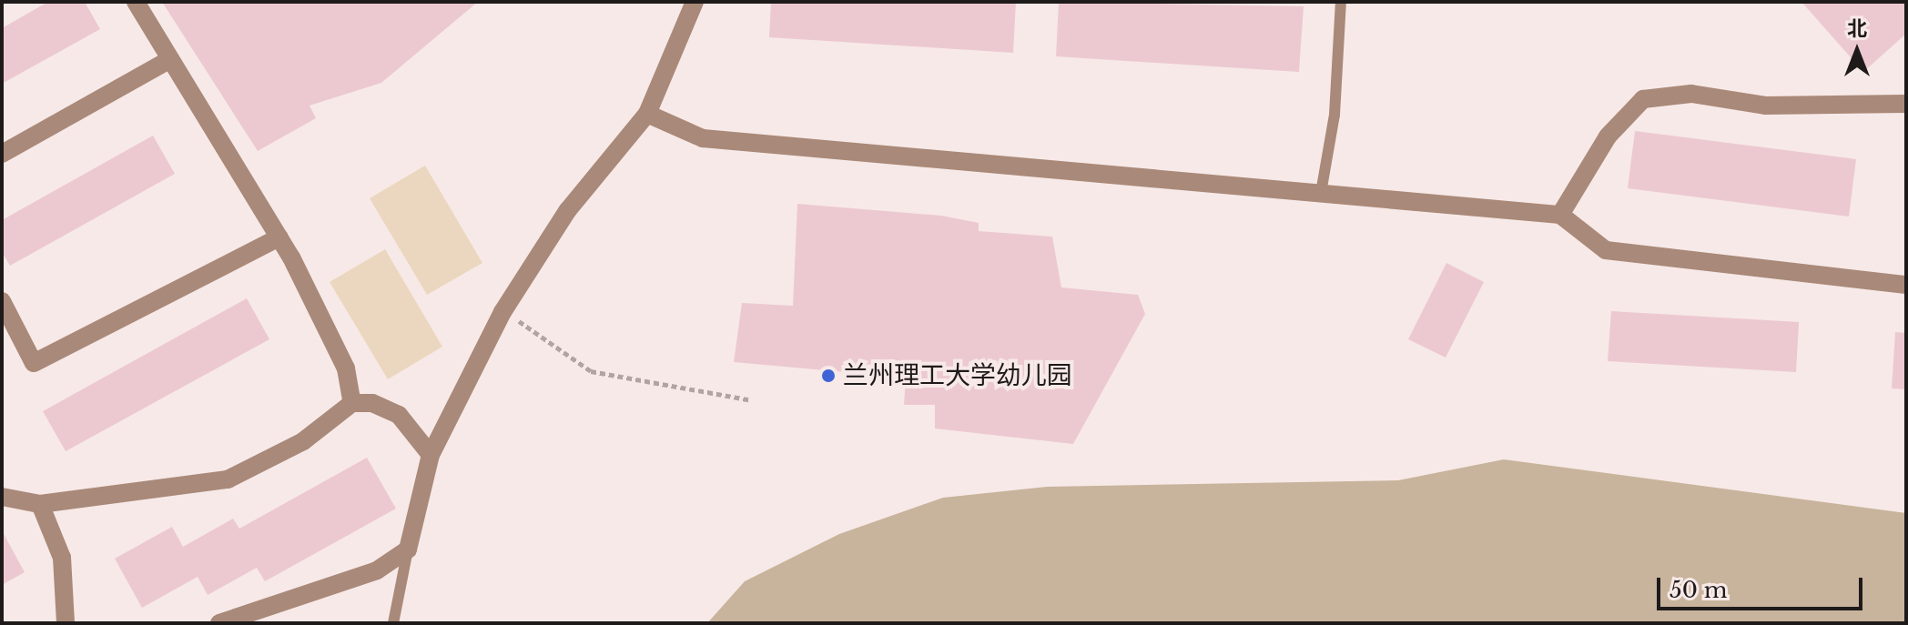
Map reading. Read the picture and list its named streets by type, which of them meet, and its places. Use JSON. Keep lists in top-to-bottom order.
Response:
{
  "places": ["兰州理工大学幼儿园"],
  "scale_bar": "50 m",
  "north": "top"
}
